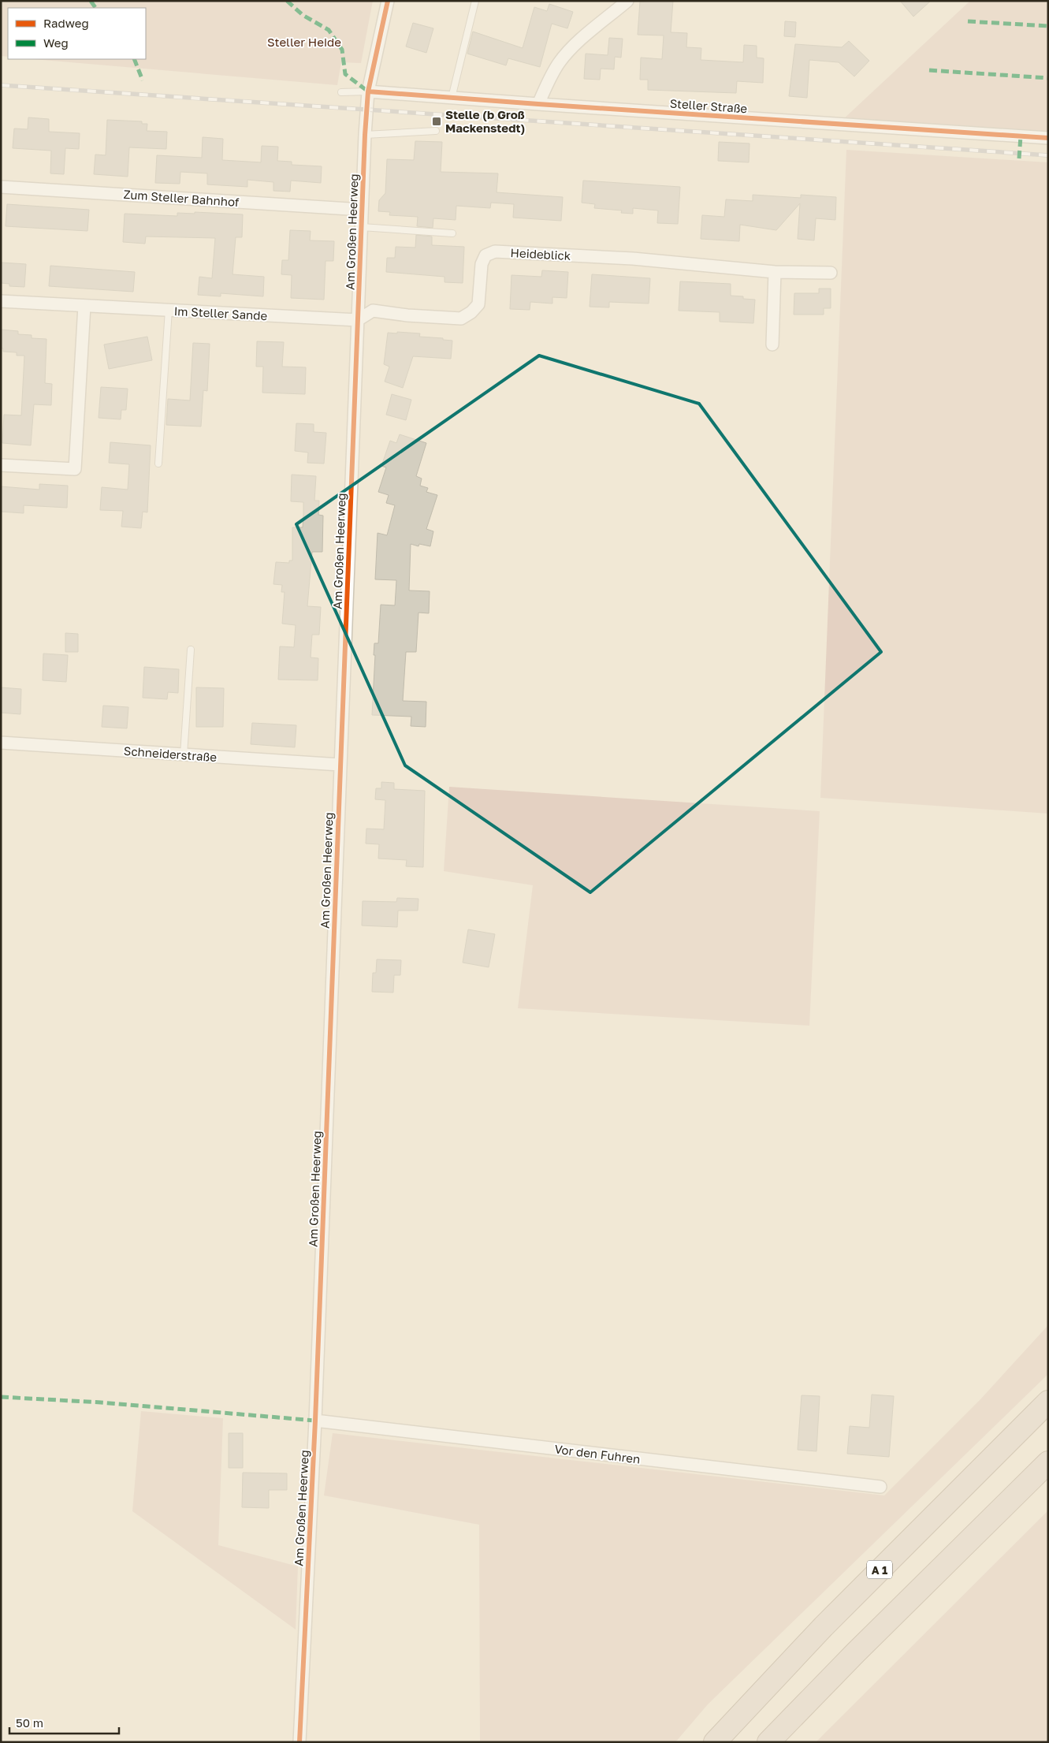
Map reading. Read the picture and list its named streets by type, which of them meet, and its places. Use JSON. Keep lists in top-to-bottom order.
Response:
{
  "streets": {
    "highway": ["A 1"],
    "street": [
      "Steller Straße",
      "Zum Steller Bahnhof",
      "Am Großen Heerweg",
      "Heideblick",
      "Im Steller Sande",
      "Schneiderstraße",
      "Vor den Fuhren"
    ]
  },
  "crossings": [
    ["Steller Straße", "Am Großen Heerweg"],
    ["Zum Steller Bahnhof", "Am Großen Heerweg"],
    ["Am Großen Heerweg", "Heideblick"],
    ["Am Großen Heerweg", "Im Steller Sande"],
    ["Am Großen Heerweg", "Schneiderstraße"],
    ["Am Großen Heerweg", "Vor den Fuhren"],
    ["Heideblick", "Im Steller Sande"]
  ],
  "parks": ["Steller Heide"],
  "places": {
    "transit": ["Stelle (b Groß Mackenstedt)"]
  },
  "legend": ["Radweg", "Weg"],
  "scale_bar": "50 m"
}
